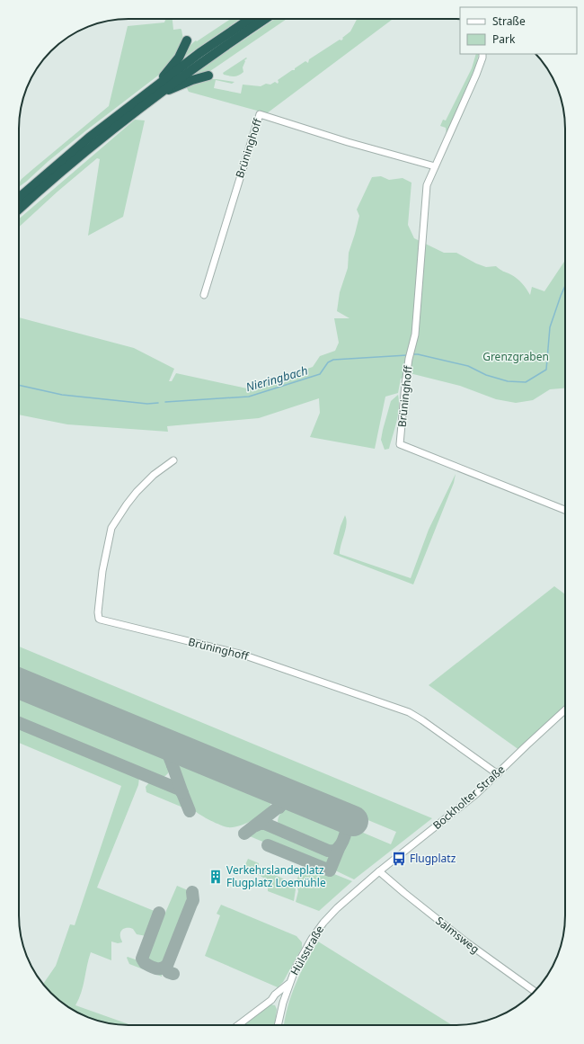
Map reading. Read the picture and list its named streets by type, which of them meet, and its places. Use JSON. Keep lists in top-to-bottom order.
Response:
{
  "streets": {
    "street": [
      "Brüninghoff",
      "Bockholter Straße",
      "Salmsweg",
      "Hülsstraße"
    ]
  },
  "crossings": [
    ["Brüninghoff", "Bockholter Straße"],
    ["Bockholter Straße", "Salmsweg"],
    ["Bockholter Straße", "Hülsstraße"],
    ["Salmsweg", "Hülsstraße"]
  ],
  "water": ["Nieringbach"],
  "parks": ["Grenzgraben"],
  "places": {
    "bus stop": ["Flugplatz"],
    "building": ["Verkehrslandeplatz Flugplatz Loemühle"]
  },
  "legend": ["Straße", "Park"]
}
